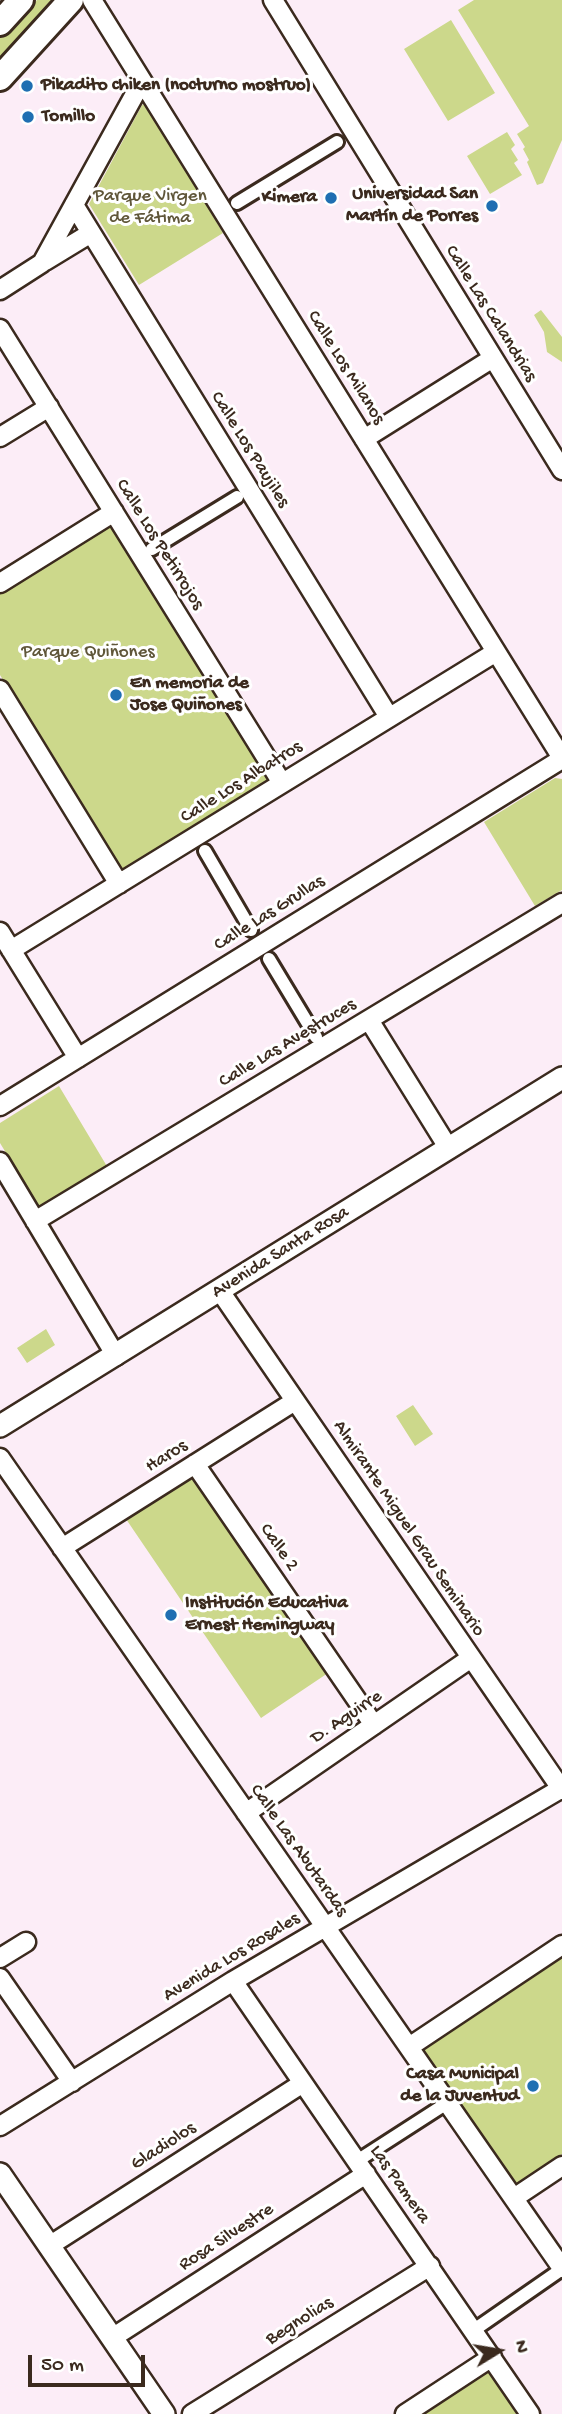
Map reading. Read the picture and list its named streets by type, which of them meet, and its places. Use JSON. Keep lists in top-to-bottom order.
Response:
{
  "streets": {
    "street": [
      "Calle Las Calandrias",
      "Calle Los Milanos",
      "Calle Los Paujiles",
      "Calle Los Petirrojos",
      "Calle Los Albatros",
      "Calle Las Grullas",
      "Calle Las Avestruces",
      "Avenida Santa Rosa",
      "Haros",
      "Almirante Miguel Grau Seminario",
      "Calle 2",
      "D. Aguirre",
      "Calle Las Abutardas",
      "Avenida Los Rosales",
      "Gladiolos",
      "Las Pamera",
      "Rosa Silvestre",
      "Begnolias"
    ]
  },
  "crossings": [
    ["Calle Los Milanos", "Calle Los Albatros"],
    ["Calle Los Milanos", "Calle Las Grullas"],
    ["Calle Los Paujiles", "Calle Los Albatros"],
    ["Calle Los Petirrojos", "Calle Los Albatros"],
    ["Avenida Santa Rosa", "Almirante Miguel Grau Seminario"],
    ["Haros", "Almirante Miguel Grau Seminario"],
    ["Haros", "Calle 2"],
    ["Haros", "Calle Las Abutardas"],
    ["Almirante Miguel Grau Seminario", "D. Aguirre"],
    ["Almirante Miguel Grau Seminario", "Avenida Los Rosales"],
    ["Calle 2", "D. Aguirre"],
    ["D. Aguirre", "Calle Las Abutardas"],
    ["Calle Las Abutardas", "Avenida Los Rosales"],
    ["Calle Las Abutardas", "Rosa Silvestre"],
    ["Avenida Los Rosales", "Las Pamera"],
    ["Gladiolos", "Las Pamera"],
    ["Las Pamera", "Rosa Silvestre"],
    ["Las Pamera", "Begnolias"]
  ],
  "parks": ["Parque Virgen de Fátima", "Parque Quiñones"],
  "places": [
    "Pikadito chiken (nocturno mostruo)",
    "Tomillo",
    "Kimera",
    "Universidad San Martín de Porres",
    "En memoria de Jose Quiñones",
    "Institución Educativa Ernest Hemingway",
    "Casa Municipal de la Juventud"
  ],
  "scale_bar": "50 m",
  "north": "right"
}
